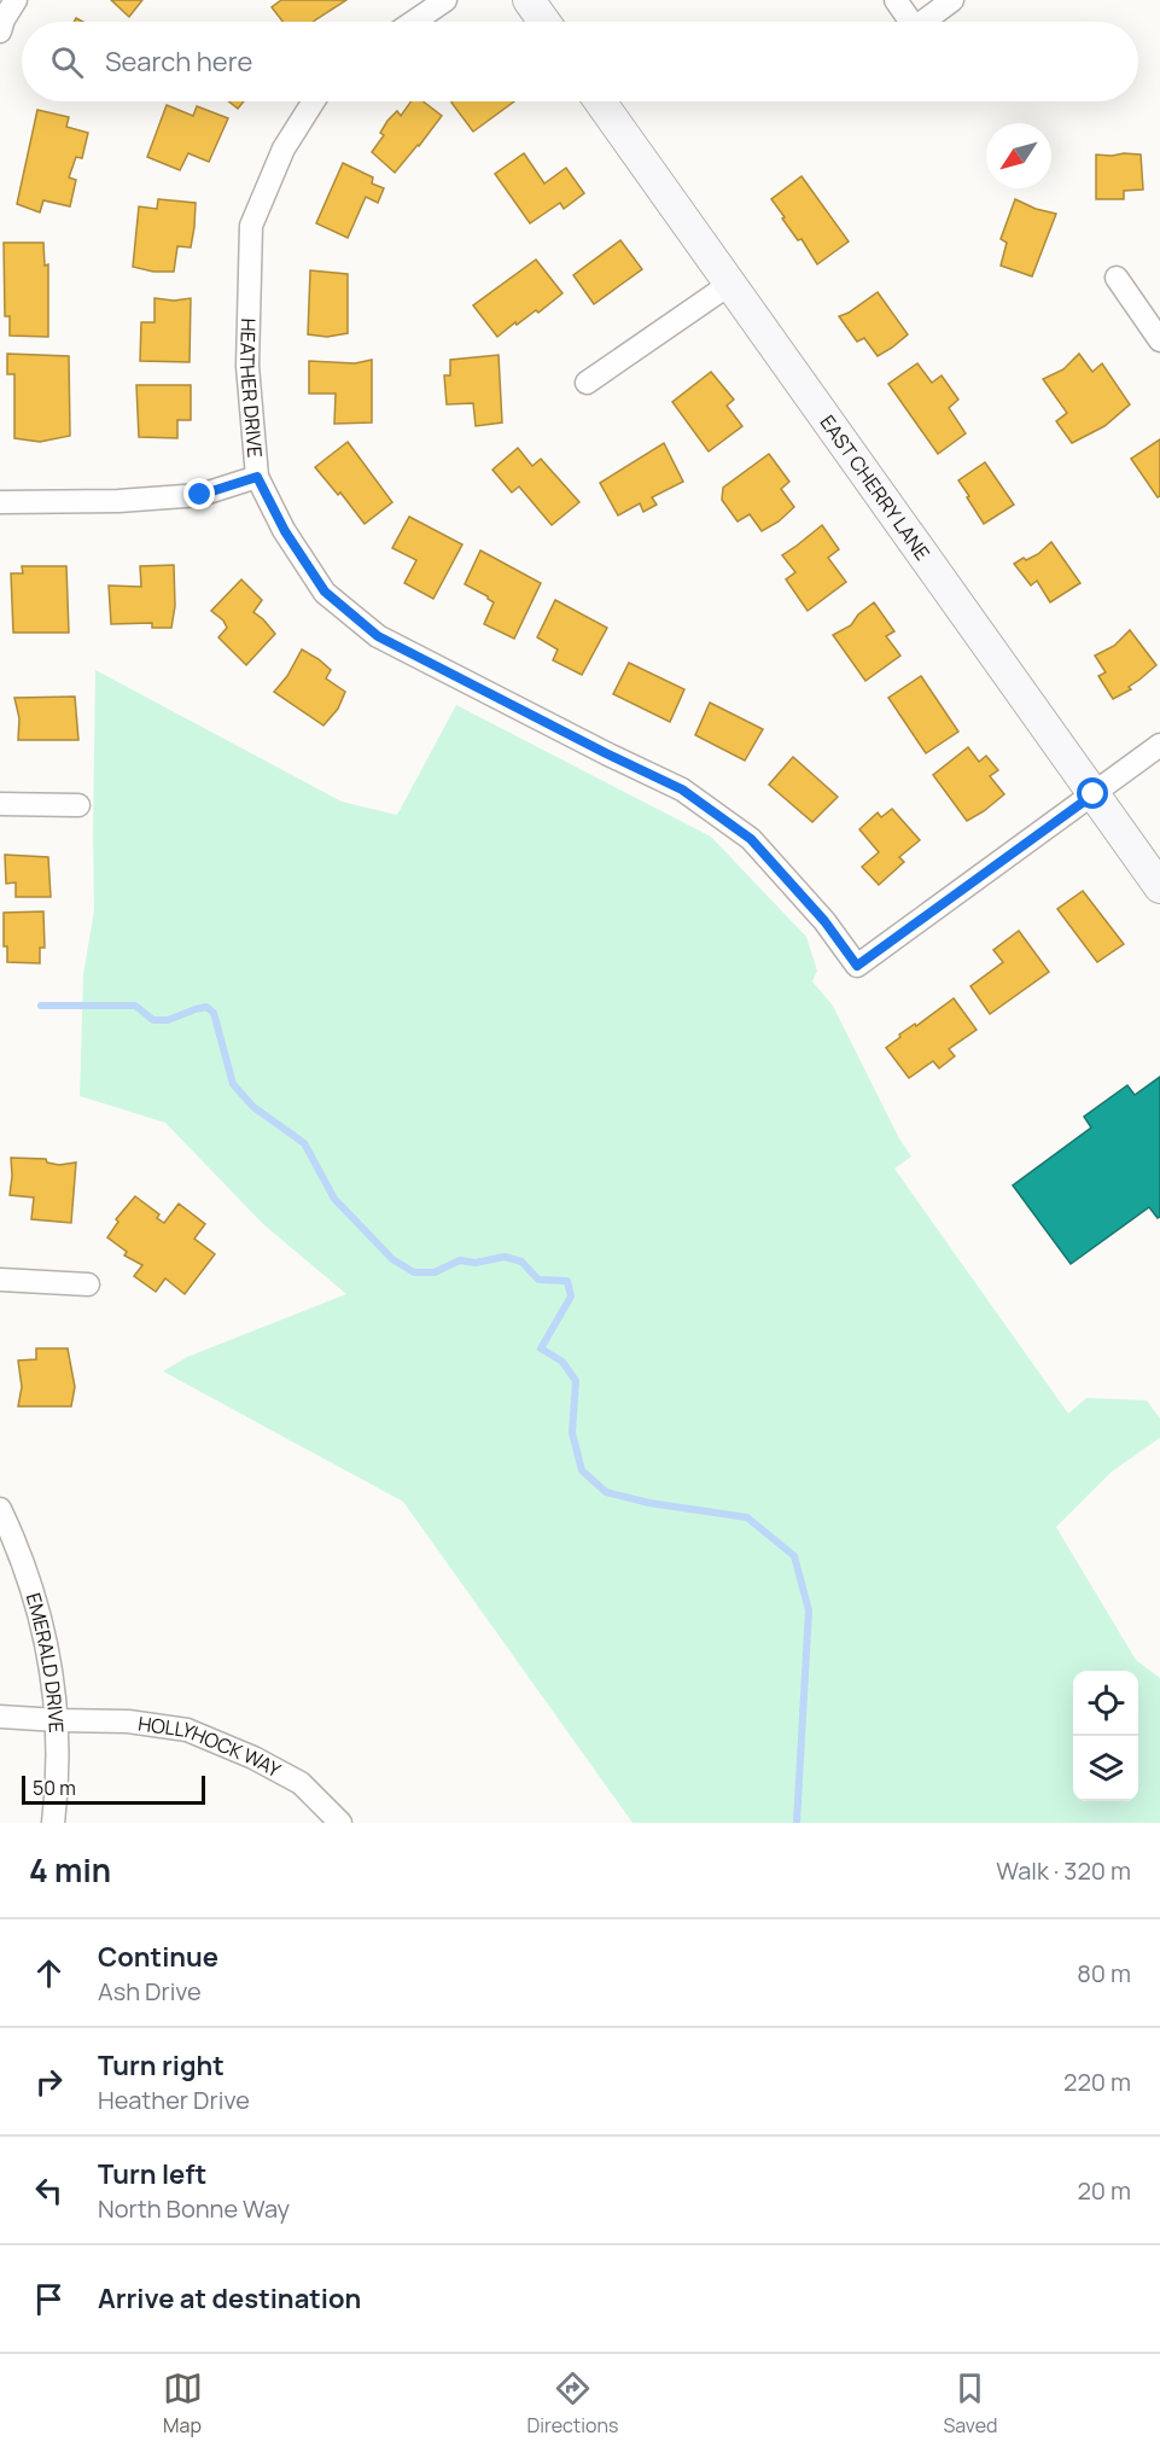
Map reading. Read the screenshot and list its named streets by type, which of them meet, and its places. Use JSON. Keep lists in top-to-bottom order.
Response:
{
  "streets": {
    "street": [
      "HEATHER DRIVE",
      "EAST CHERRY LANE",
      "EMERALD DRIVE",
      "HOLLYHOCK WAY"
    ]
  },
  "crossings": [
    ["HEATHER DRIVE", "EAST CHERRY LANE"],
    ["EMERALD DRIVE", "HOLLYHOCK WAY"]
  ],
  "scale_bar": "50 m",
  "north": "bottom left",
  "page": {
    "search": "Search here",
    "scale": "50 m",
    "heading": ["4 min", "Walk · 320 m"],
    "list": [
      ["Continue", "Ash Drive", "80 m"],
      ["Turn right", "Heather Drive", "220 m"],
      ["Turn left", "North Bonne Way", "20 m"],
      "Arrive at destination"
    ],
    "nav": ["Map", "Directions", "Saved"]
  }
}
